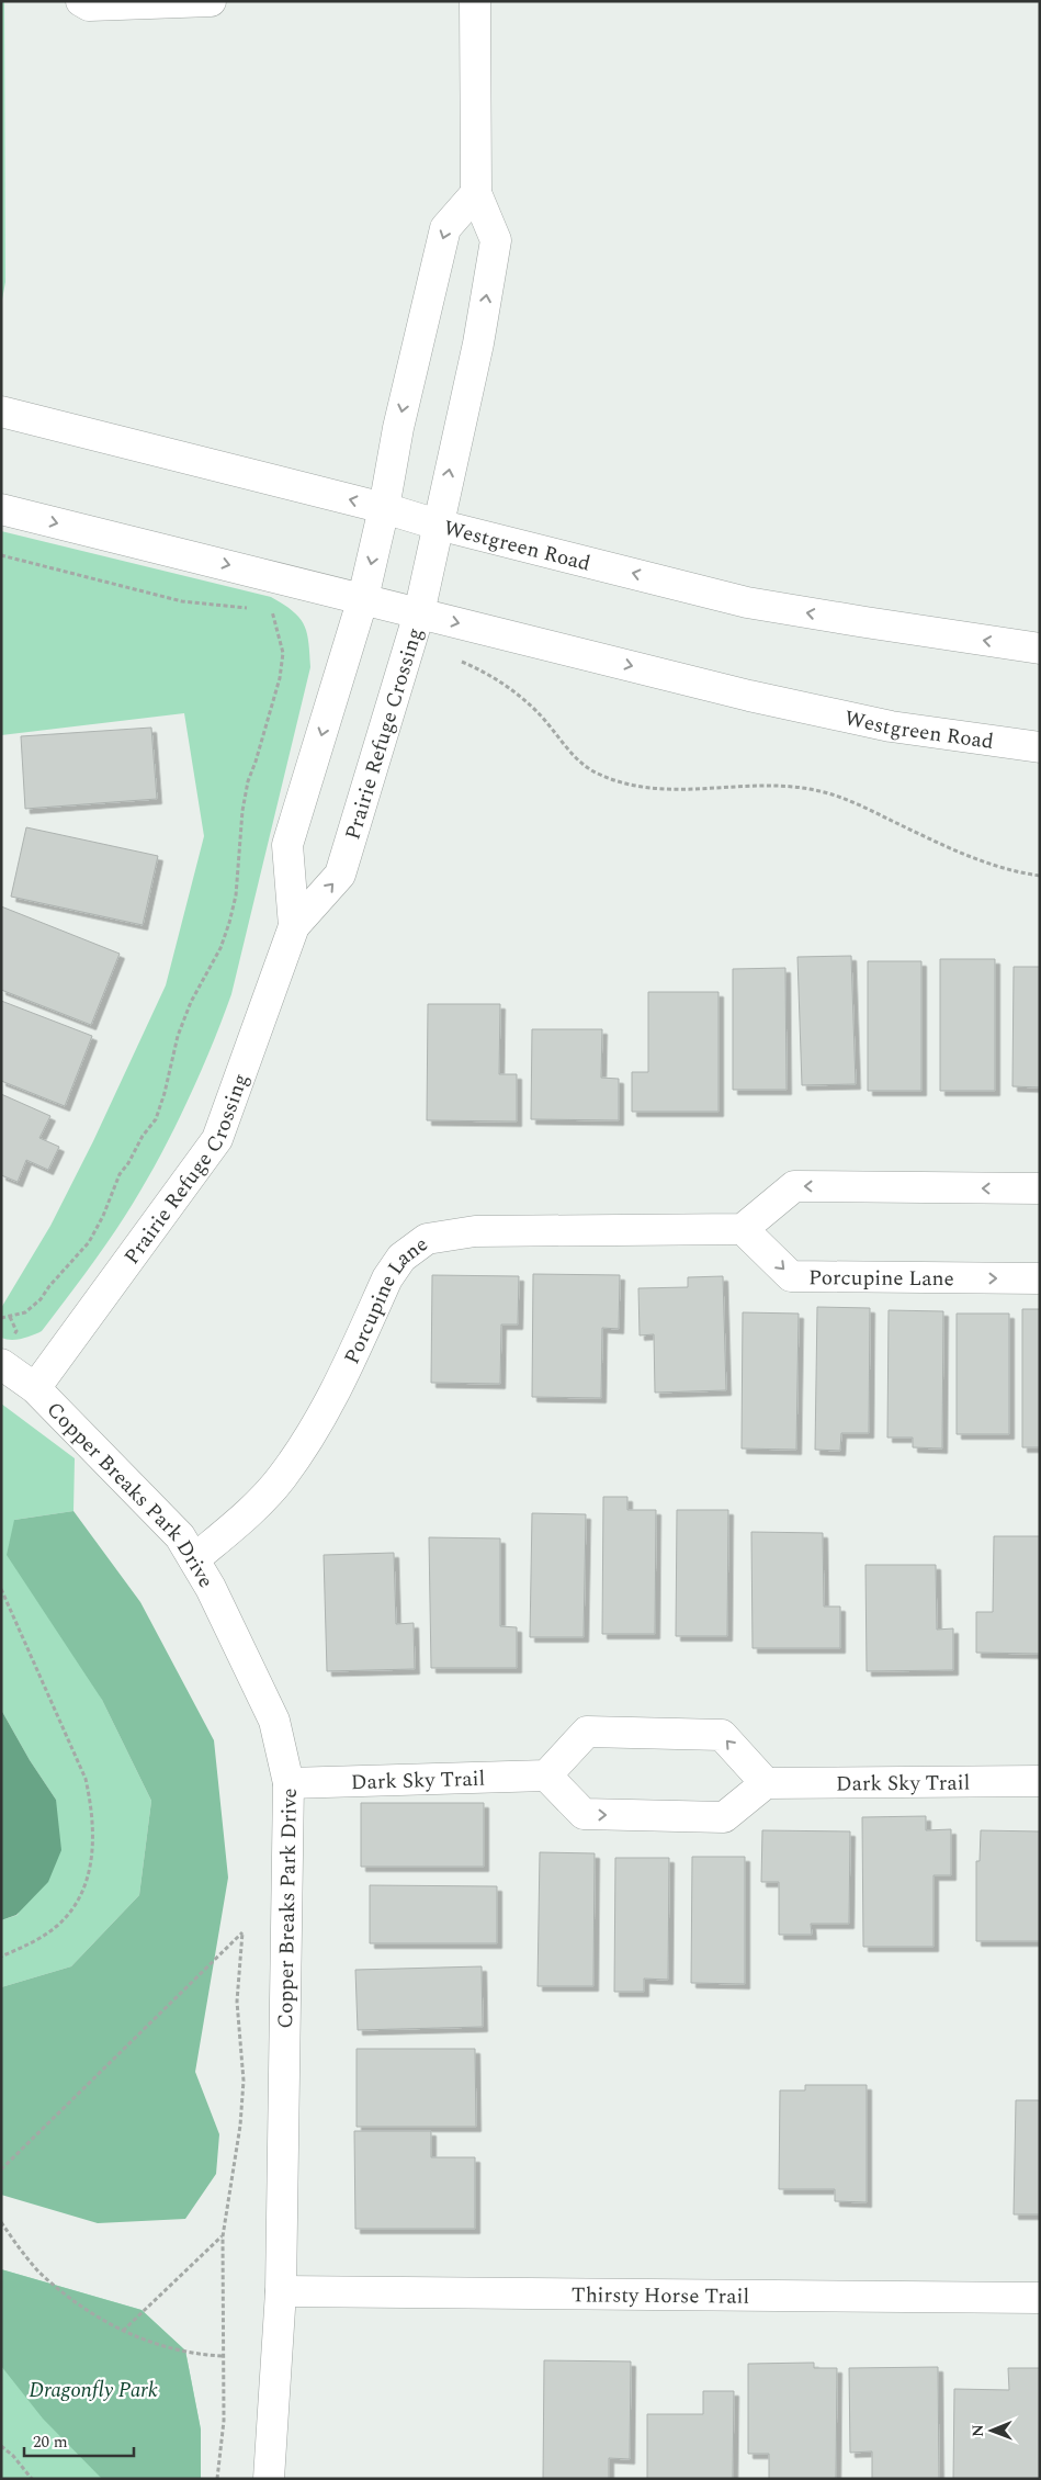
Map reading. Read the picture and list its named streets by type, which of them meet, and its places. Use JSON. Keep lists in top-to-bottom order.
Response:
{
  "streets": {
    "street": [
      "Westgreen Road",
      "Prairie Refuge Crossing",
      "Porcupine Lane",
      "Copper Breaks Park Drive",
      "Dark Sky Trail",
      "Thirsty Horse Trail"
    ]
  },
  "crossings": [
    ["Westgreen Road", "Prairie Refuge Crossing"],
    ["Prairie Refuge Crossing", "Copper Breaks Park Drive"],
    ["Porcupine Lane", "Copper Breaks Park Drive"],
    ["Copper Breaks Park Drive", "Dark Sky Trail"],
    ["Copper Breaks Park Drive", "Thirsty Horse Trail"]
  ],
  "parks": ["Dragonfly Park"],
  "scale_bar": "20 m",
  "north": "left"
}
